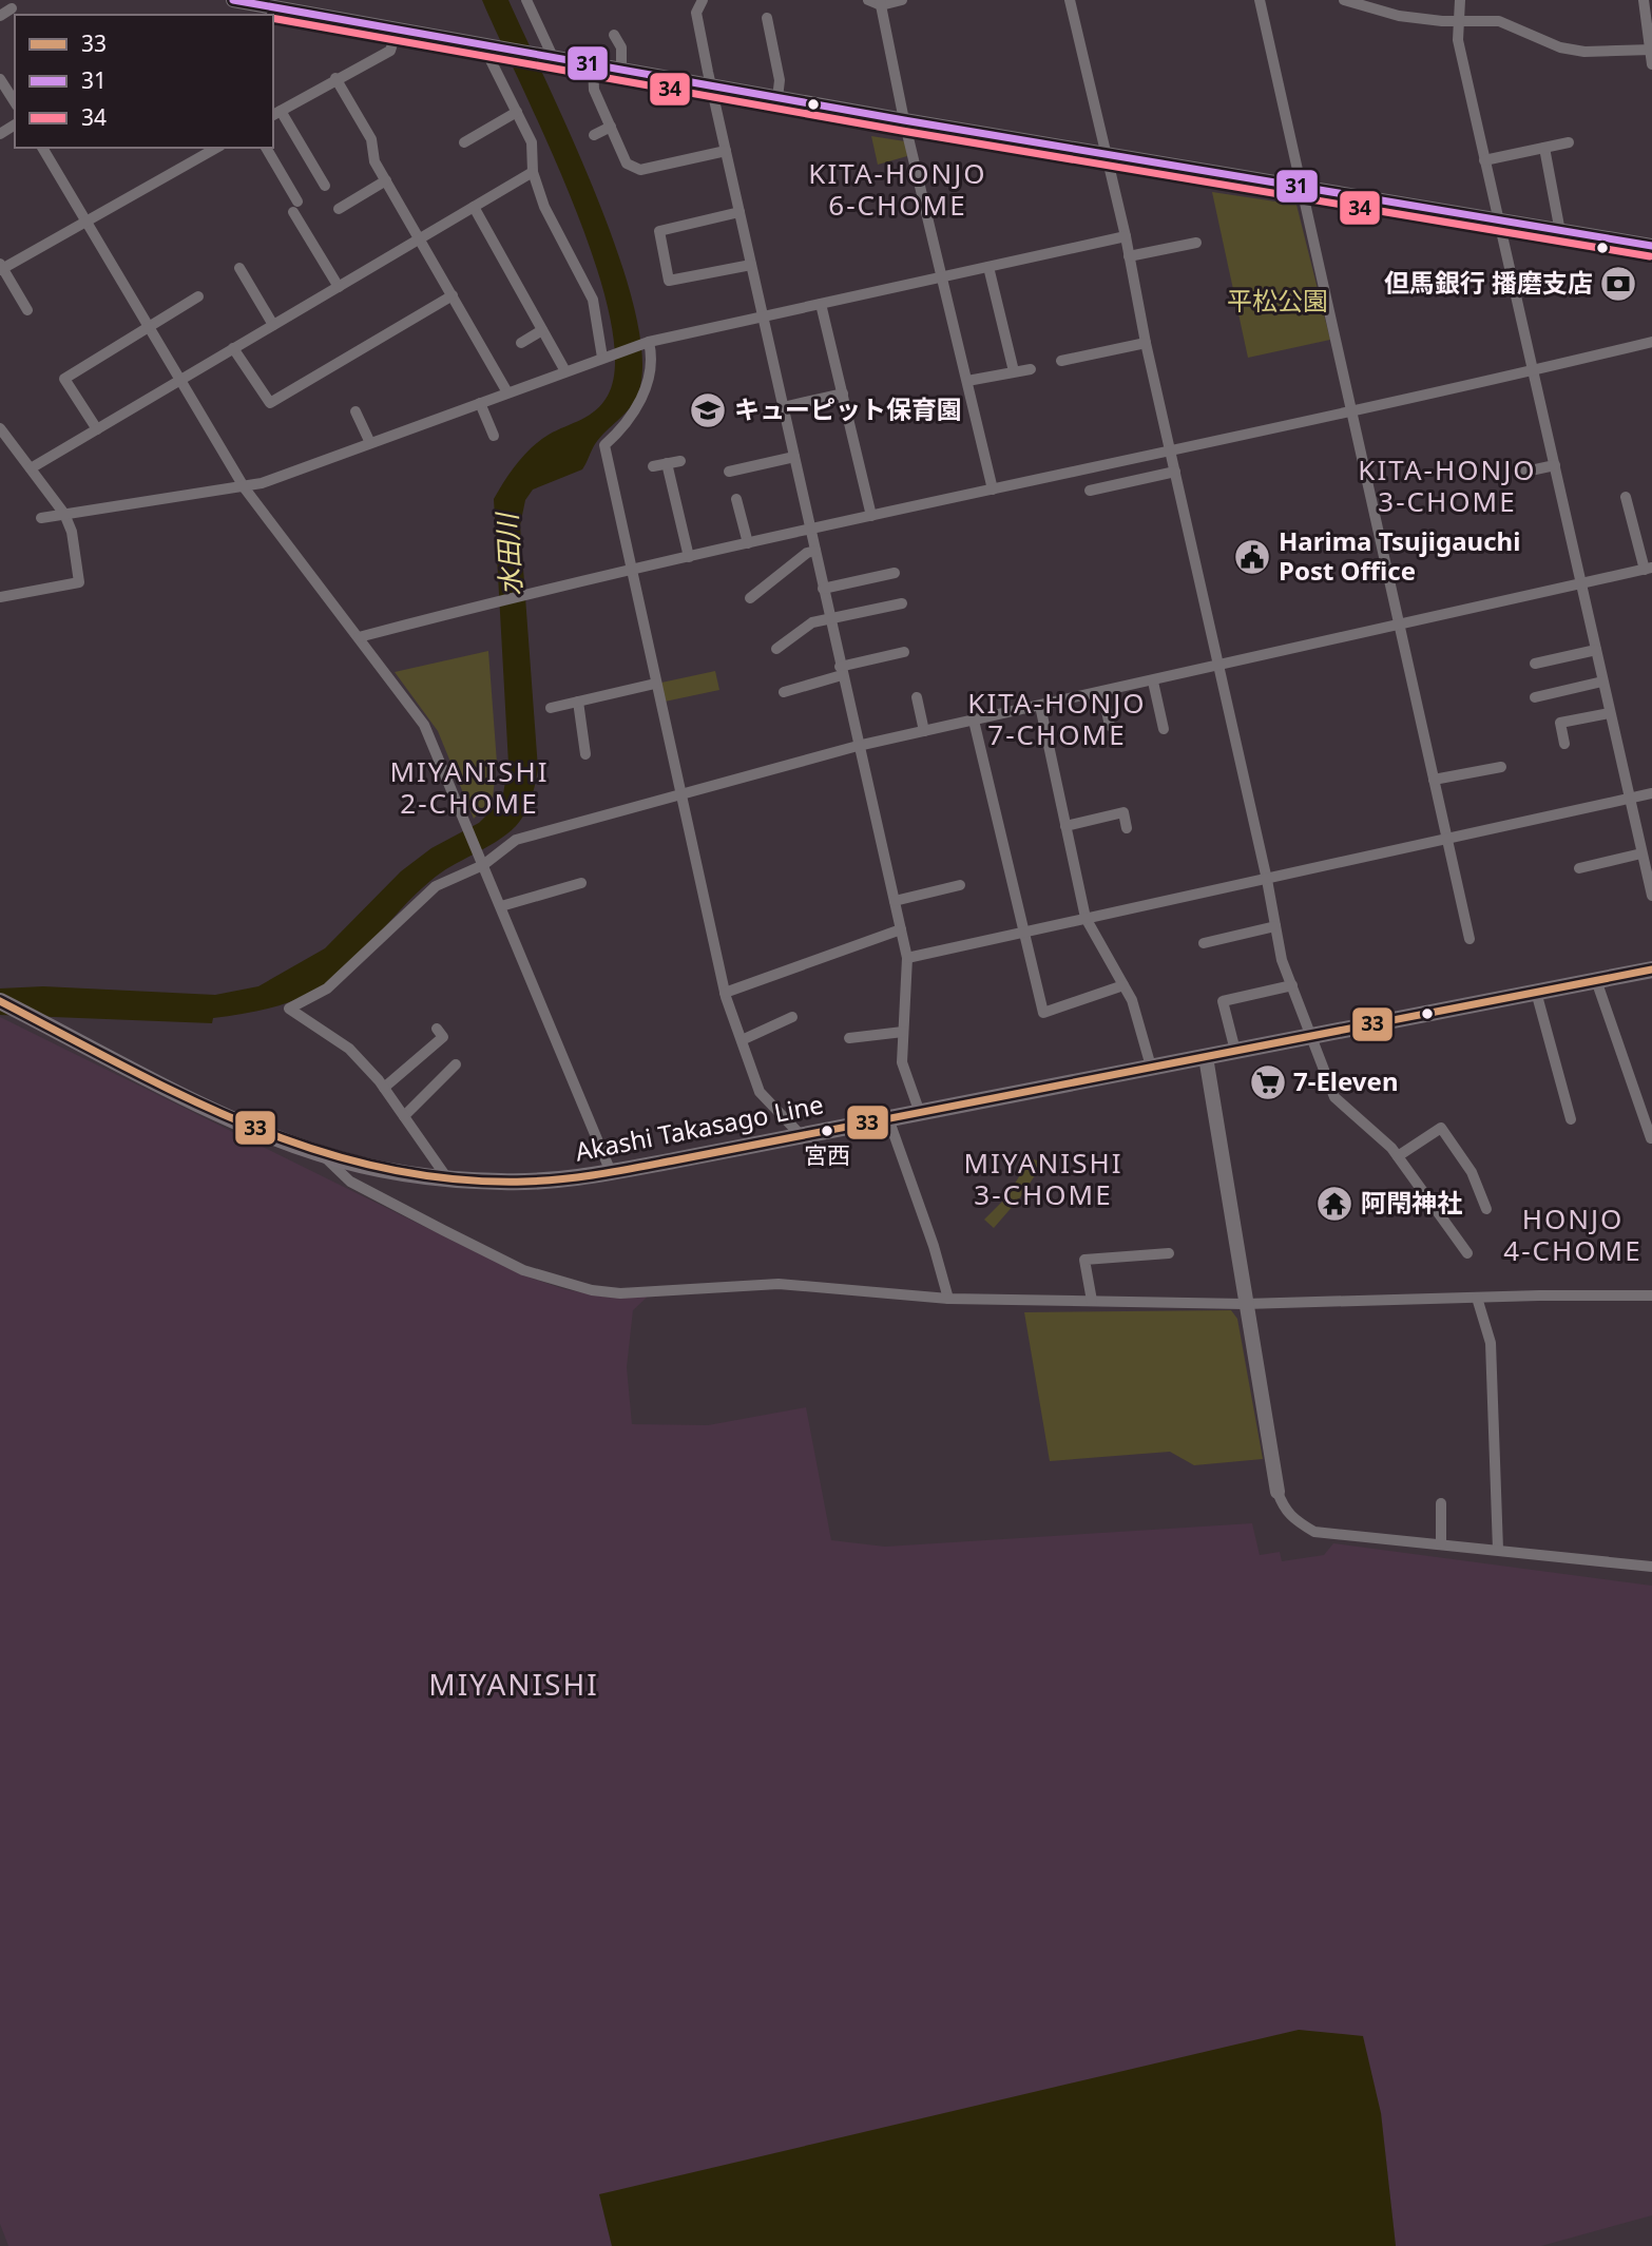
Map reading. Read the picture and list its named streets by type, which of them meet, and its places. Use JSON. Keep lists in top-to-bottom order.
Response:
{
  "streets": {
    "main road": ["Akashi Takasago Line"]
  },
  "districts": [
    "KITA-HONJO 6-CHOME",
    "KITA-HONJO 3-CHOME",
    "KITA-HONJO 7-CHOME",
    "MIYANISHI 2-CHOME",
    "MIYANISHI 3-CHOME",
    "HONJO 4-CHOME",
    "MIYANISHI"
  ],
  "water": ["水田川"],
  "parks": ["平松公園"],
  "places": {
    "bank": ["但馬銀行 播磨支店"],
    "school or university": ["キューピット保育園"],
    "public building": ["Harima Tsujigauchi Post Office"],
    "supermarket": ["7-Eleven"],
    "other": ["宮西"],
    "temple": ["阿閇神社"]
  },
  "lines": ["transit line 31", "transit line 34", "transit line 33"],
  "legend": ["33", "31", "34"]
}
